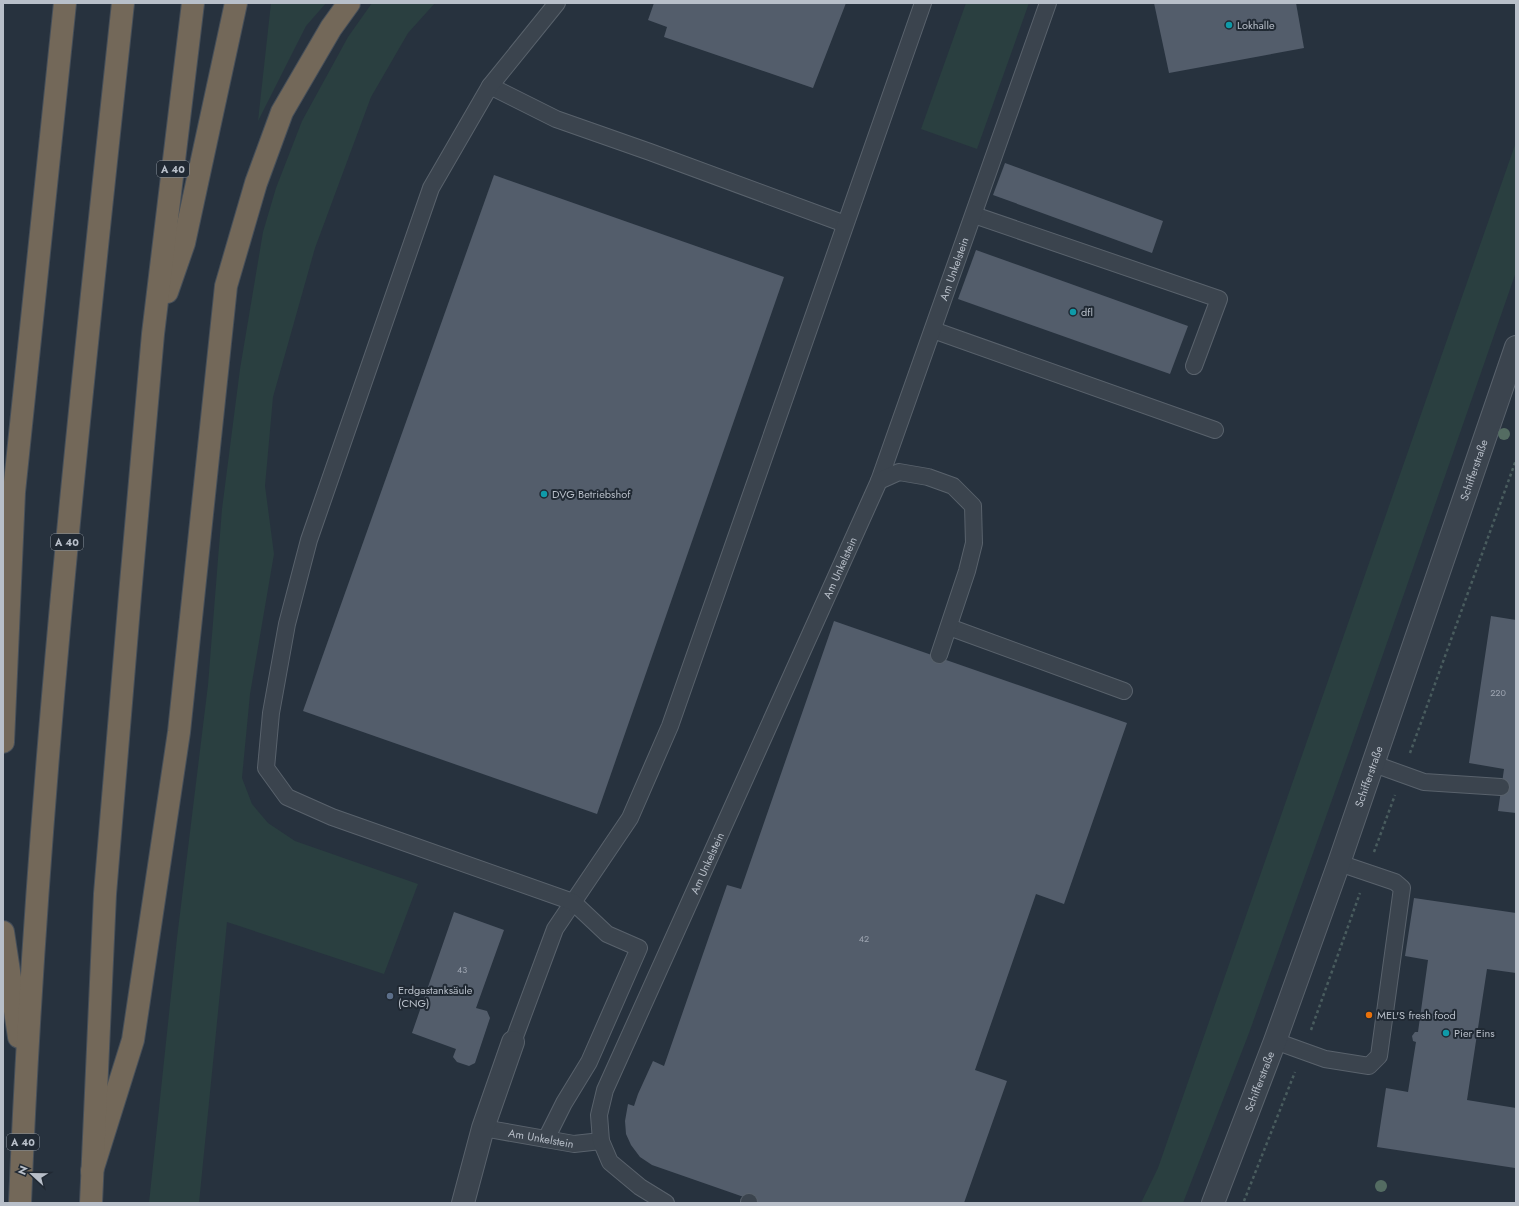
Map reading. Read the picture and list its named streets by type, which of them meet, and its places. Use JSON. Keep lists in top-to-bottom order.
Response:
{
  "streets": {
    "highway": ["A 40"],
    "street": ["Schifferstraße"],
    "lane": ["Am Unkelstein"]
  },
  "places": [
    "Lokhalle",
    "dfl",
    "DVG Betriebshof",
    "Erdgastanksäule (CNG)",
    "MEL'S fresh food",
    "Pier Eins"
  ],
  "house_numbers": ["220", "42", "43"],
  "north": "left"
}
